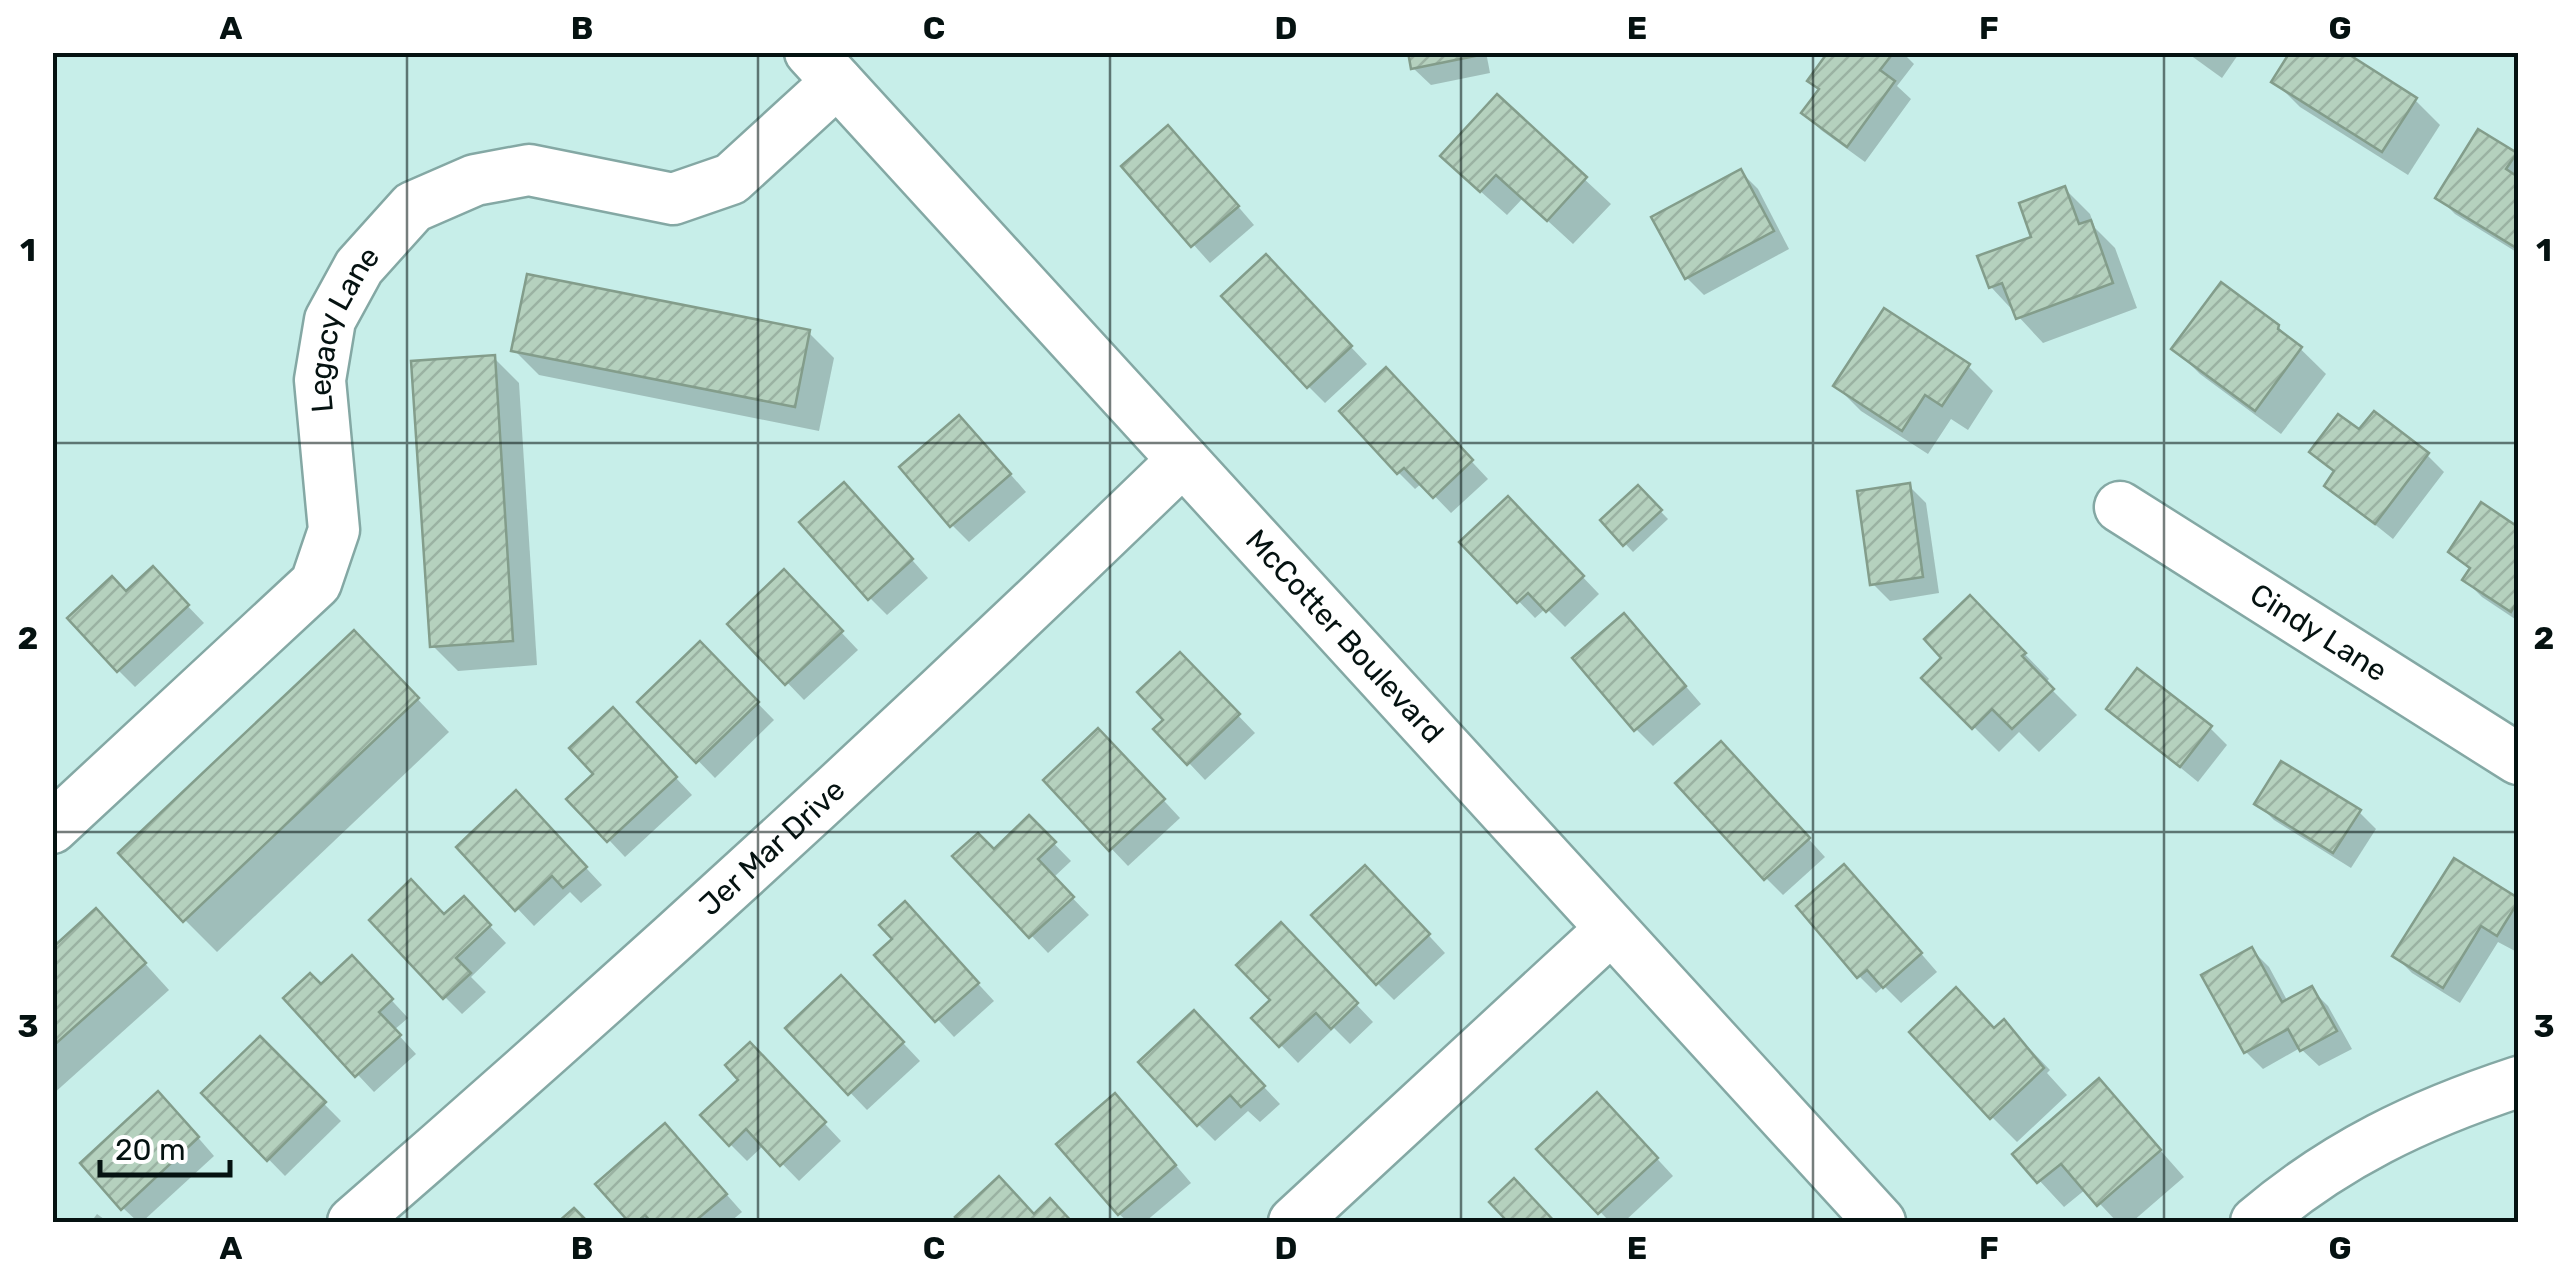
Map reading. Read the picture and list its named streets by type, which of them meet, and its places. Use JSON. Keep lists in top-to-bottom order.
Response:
{
  "streets": {
    "street": [
      "Legacy Lane",
      "Cindy Lane",
      "McCotter Boulevard",
      "Jer Mar Drive"
    ]
  },
  "crossings": [
    ["Legacy Lane", "McCotter Boulevard"],
    ["McCotter Boulevard", "Jer Mar Drive"]
  ],
  "scale_bar": "20 m",
  "grid": {
    "columns": [
      "A",
      "B",
      "C",
      "D",
      "E",
      "F",
      "G"
    ],
    "rows": ["1", "2", "3"]
  }
}
